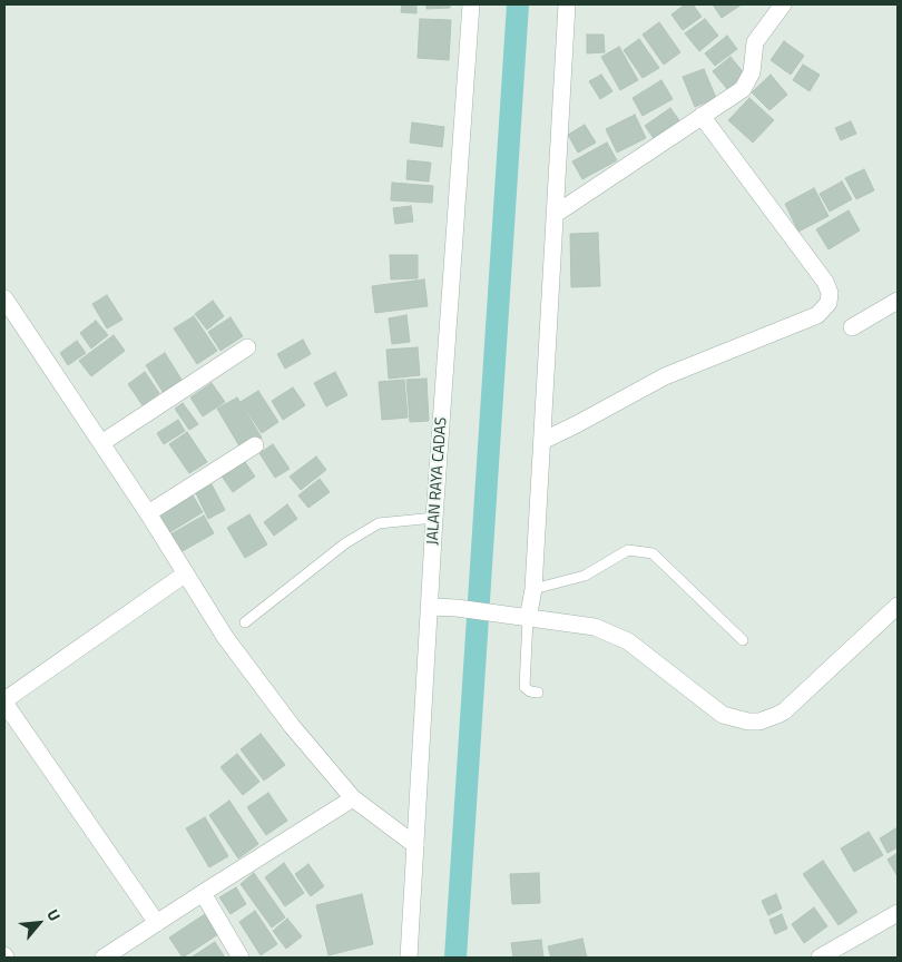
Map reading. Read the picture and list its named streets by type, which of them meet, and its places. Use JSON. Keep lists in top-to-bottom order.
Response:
{
  "streets": {
    "street": ["JALAN RAYA CADAS"]
  },
  "north": "top right"
}
